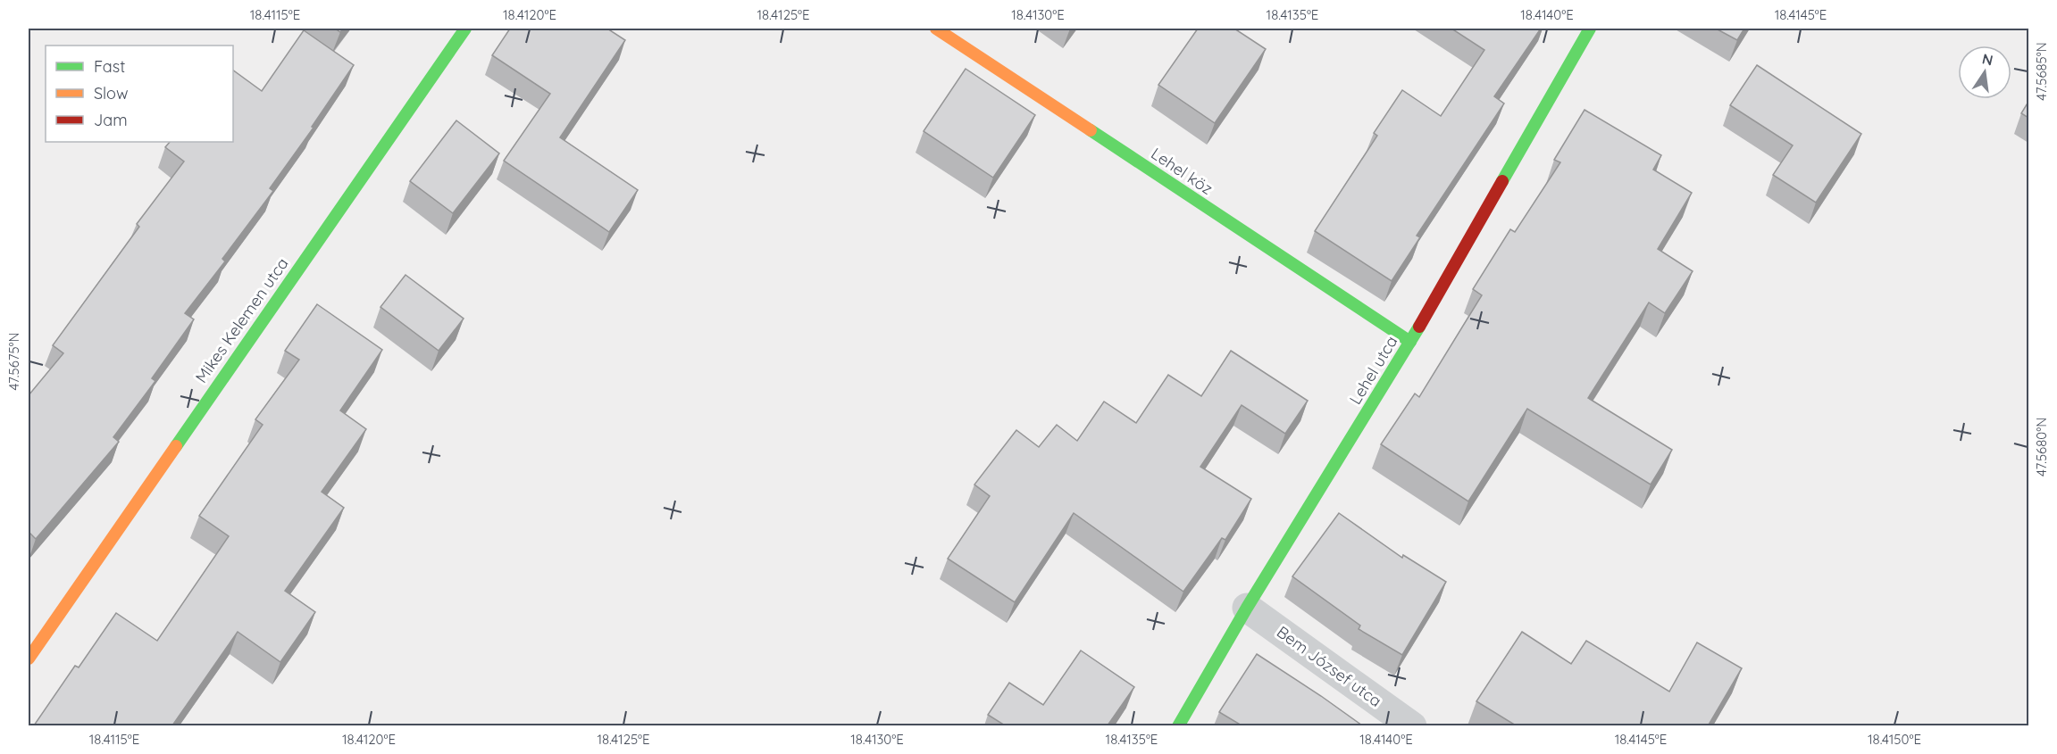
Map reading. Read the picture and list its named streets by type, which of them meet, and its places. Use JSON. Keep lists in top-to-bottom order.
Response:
{
  "streets": {
    "street": [
      "Lehel köz",
      "Mikes Kelemen utca",
      "Lehel utca",
      "Bem József utca"
    ]
  },
  "crossings": [
    ["Lehel köz", "Lehel utca"],
    ["Lehel utca", "Bem József utca"]
  ],
  "legend": ["Fast", "Slow", "Jam"],
  "north": "top",
  "coordinates": [
    "18.4115°E",
    "18.4120°E",
    "18.4125°E",
    "18.4130°E",
    "18.4135°E",
    "18.4140°E",
    "18.4145°E",
    "47.5685°N",
    "47.5675°N",
    "47.5680°N",
    "18.4150°E"
  ]
}
